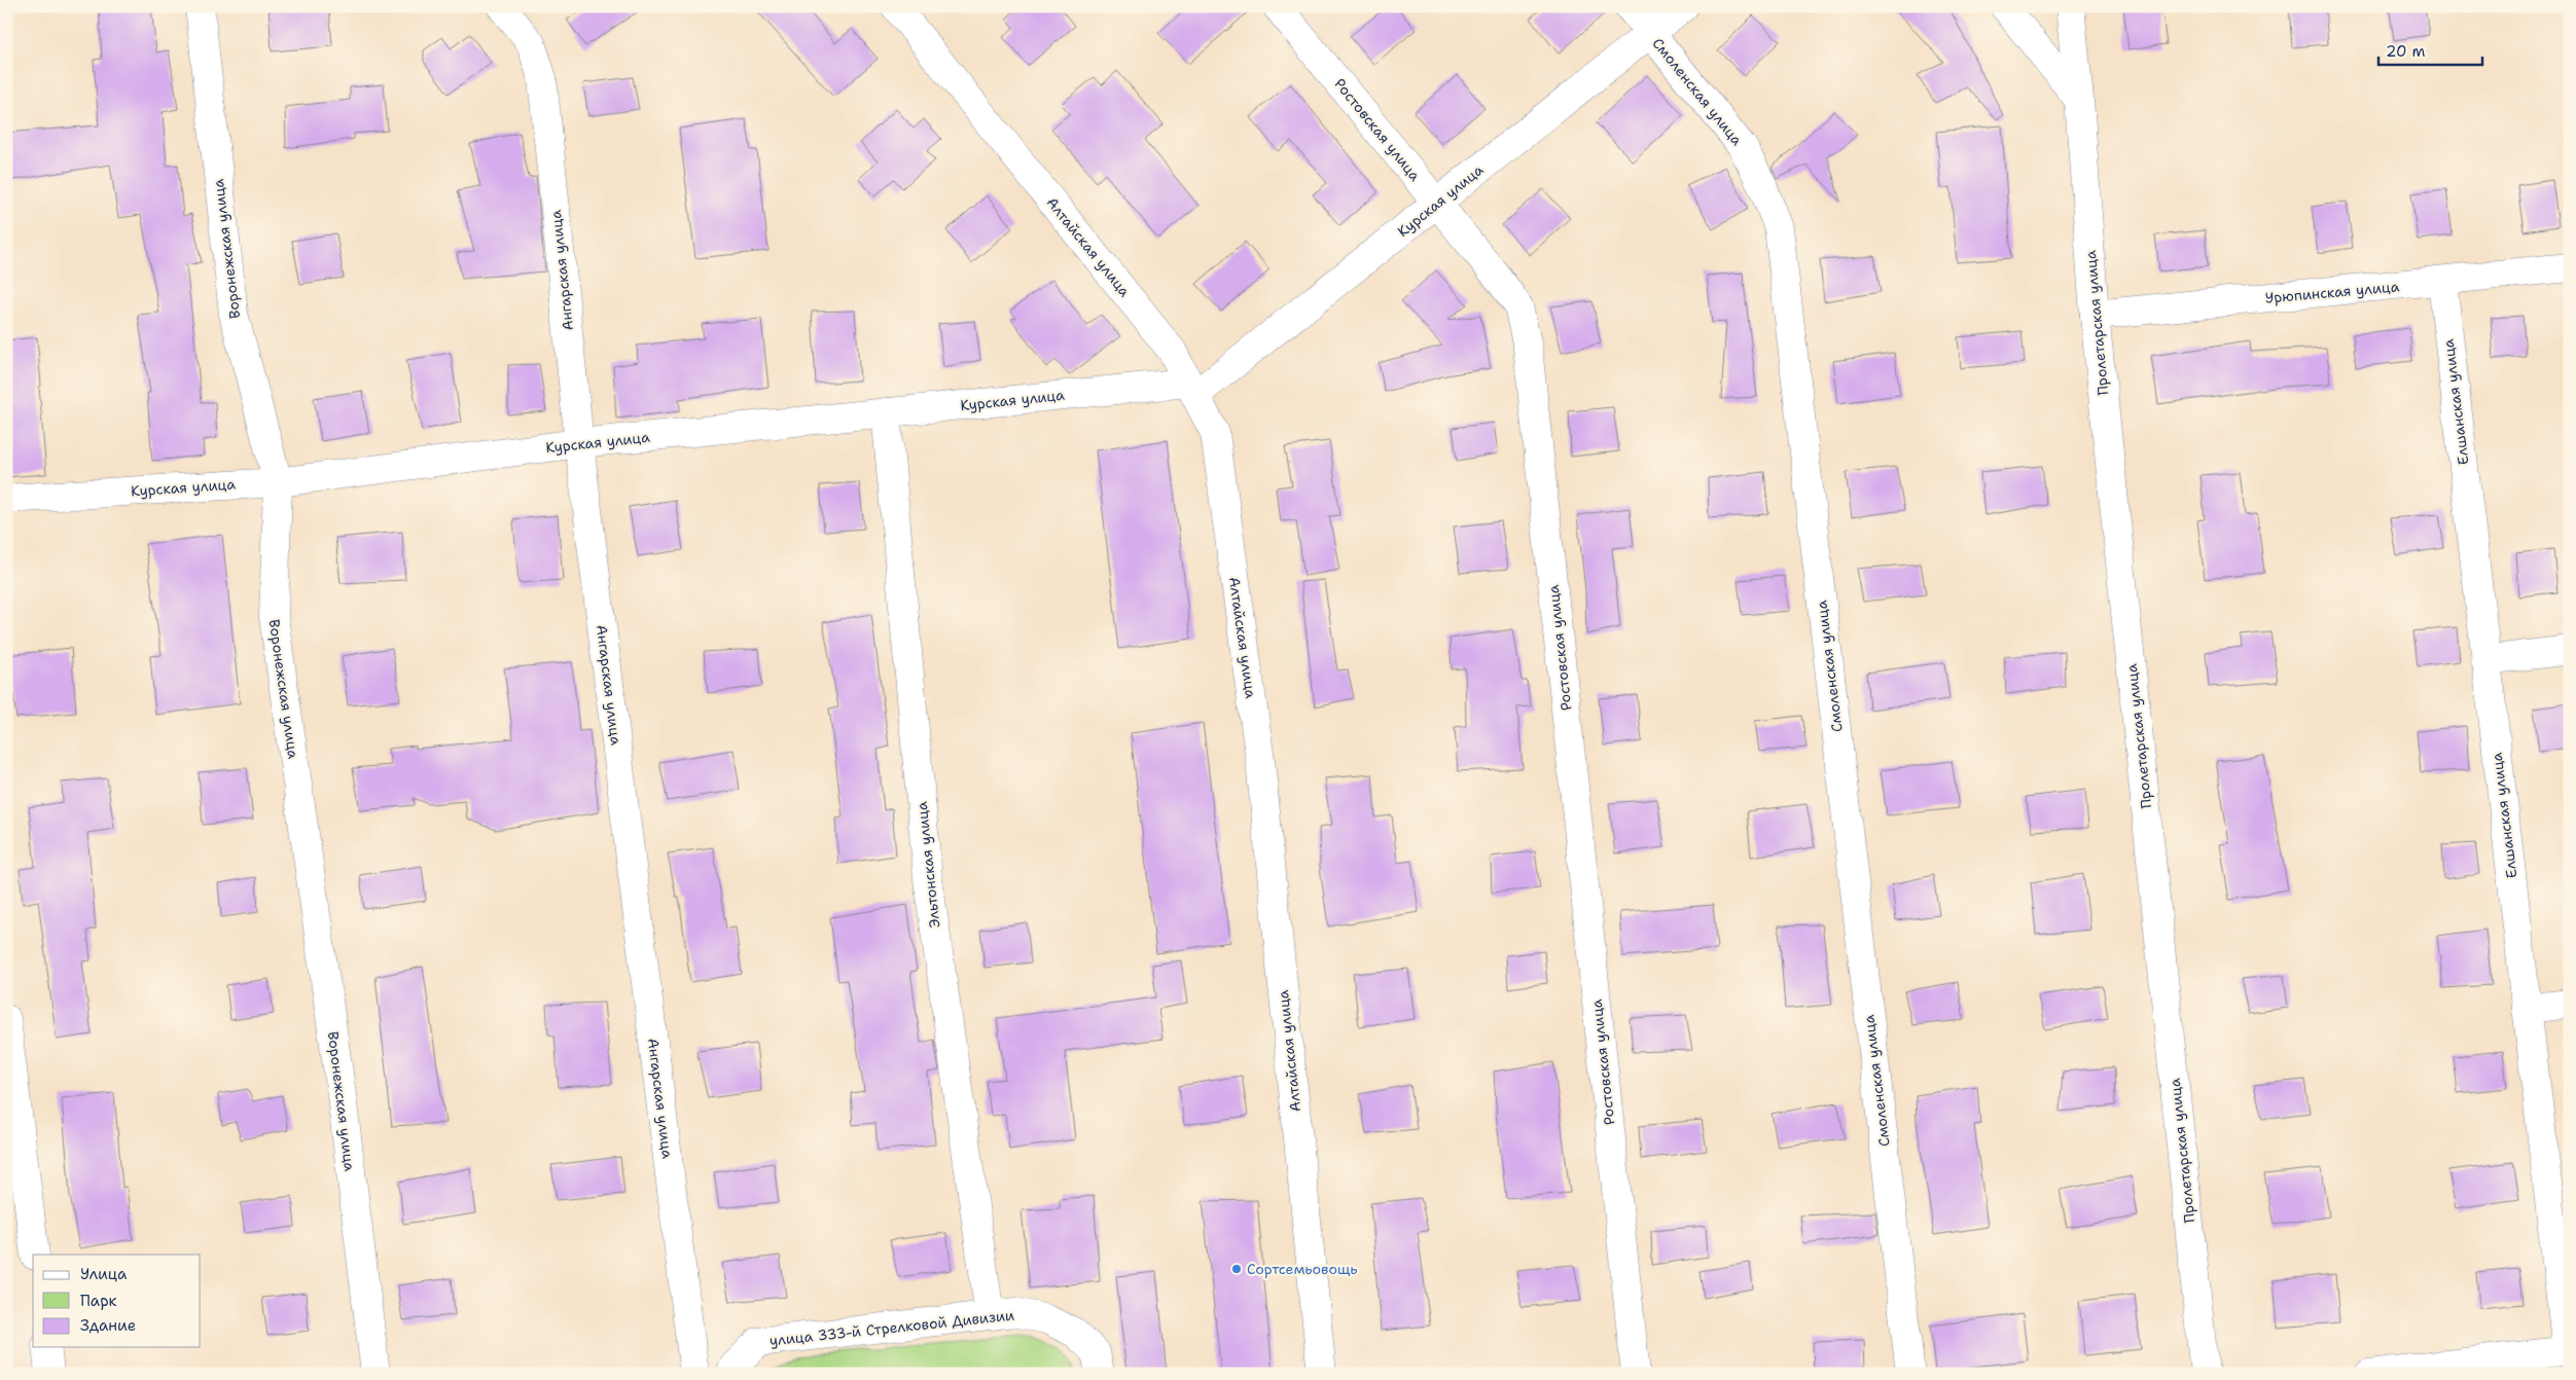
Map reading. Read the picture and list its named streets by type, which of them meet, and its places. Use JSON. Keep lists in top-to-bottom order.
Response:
{
  "streets": {
    "street": [
      "Смоленская улица",
      "Ростовская улица",
      "Курская улица",
      "Алтайская улица",
      "Воронежская улица",
      "Ангарская улица",
      "Урюпинская улица",
      "Пролетарская улица",
      "Елшанская улица",
      "Эльтонская улица",
      "улица 333-й Стрелковой Дивизии"
    ]
  },
  "crossings": [
    ["Смоленская улица", "Курская улица"],
    ["Ростовская улица", "Курская улица"],
    ["Курская улица", "Алтайская улица"],
    ["Курская улица", "Воронежская улица"],
    ["Курская улица", "Ангарская улица"],
    ["Курская улица", "Эльтонская улица"],
    ["Урюпинская улица", "Пролетарская улица"],
    ["Урюпинская улица", "Елшанская улица"],
    ["Эльтонская улица", "улица 333-й Стрелковой Дивизии"]
  ],
  "places": ["Сортсемьовощь"],
  "legend": ["Улица", "Парк", "Здание"],
  "scale_bar": "20 m"
}
